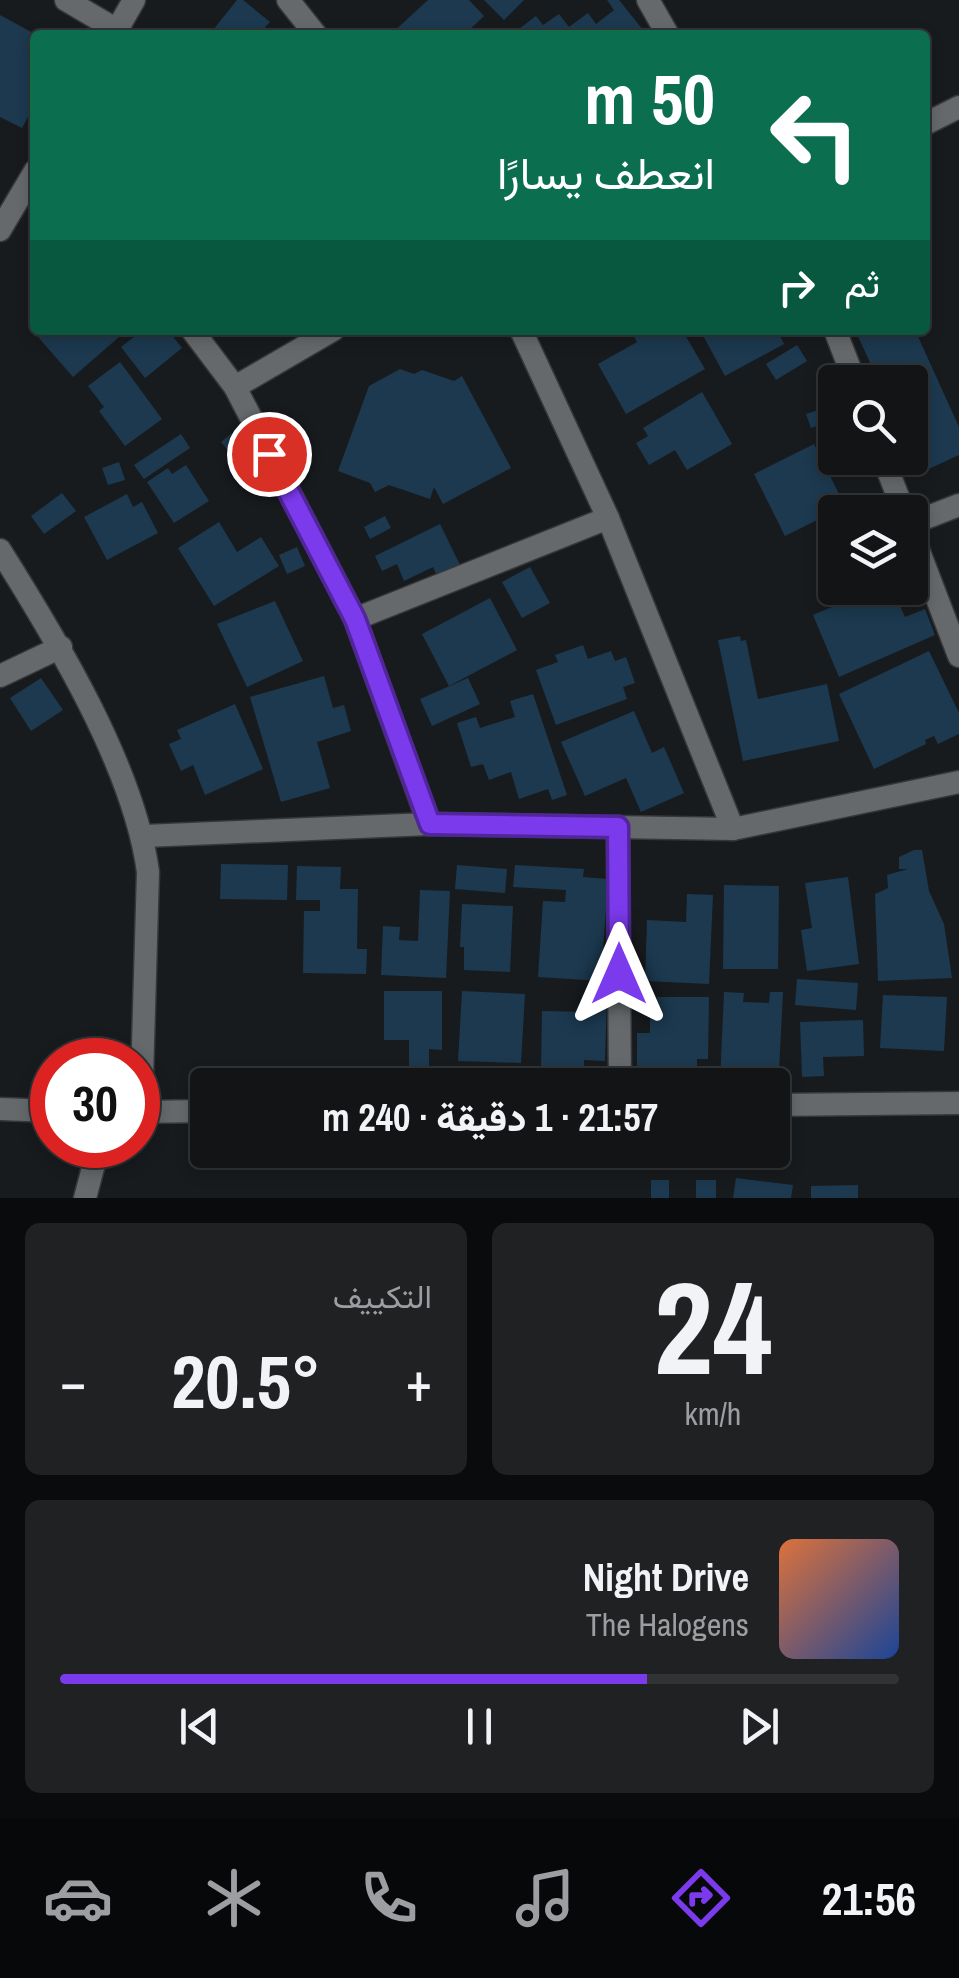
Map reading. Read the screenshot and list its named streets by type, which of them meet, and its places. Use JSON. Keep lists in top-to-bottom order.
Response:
{
  "page": {
    "turn": ["50 m", "انعطف يسارًا"],
    "then": "ثم",
    "limit": "30",
    "trip": "21:57 · 1 دقيقة · 240 m",
    "tile": [
      ["24", "km/h"],
      "التكييف"
    ],
    "heat": ["−", "20.5°", "+"],
    "song": ["Night Drive", "The Halogens"],
    "tabs": "21:56"
  }
}
